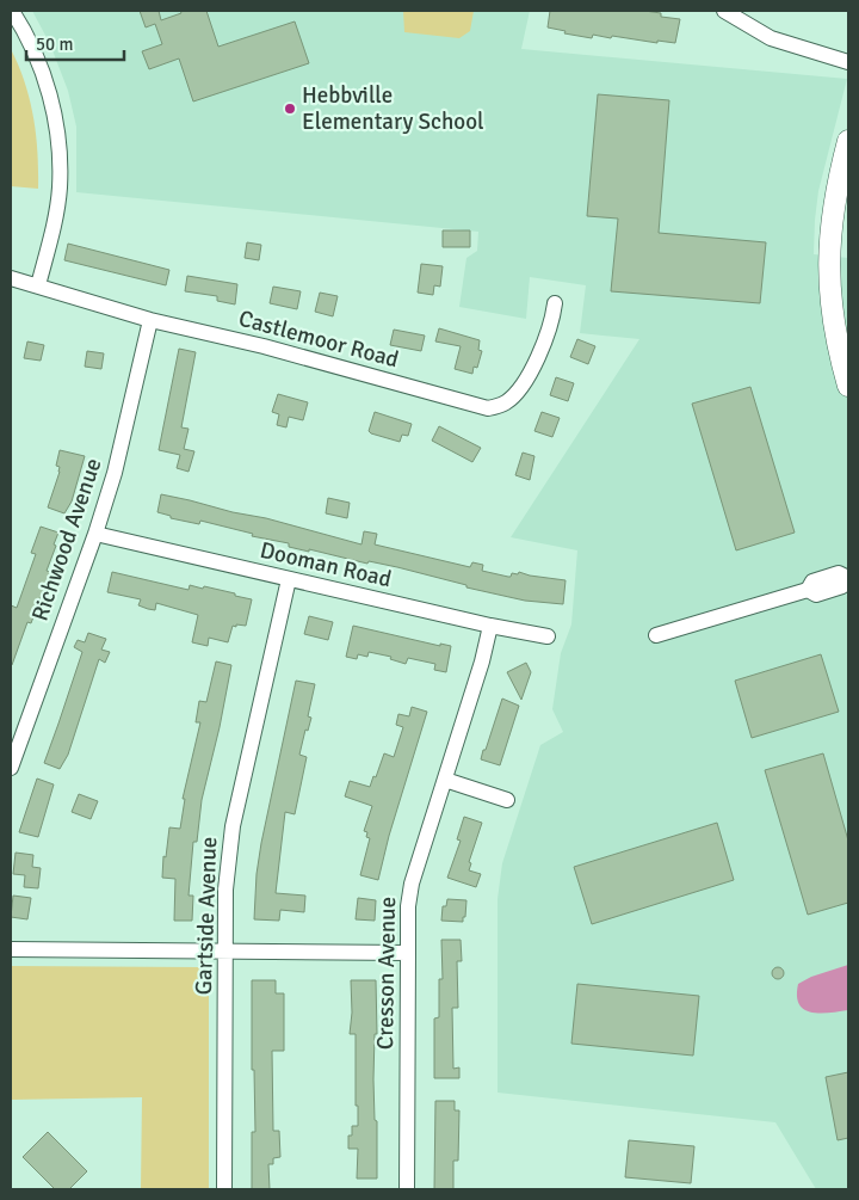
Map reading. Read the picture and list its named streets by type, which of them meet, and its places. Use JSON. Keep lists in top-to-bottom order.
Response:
{
  "streets": {
    "street": [
      "Castlemoor Road",
      "Richwood Avenue",
      "Dooman Road",
      "Gartside Avenue",
      "Cresson Avenue"
    ]
  },
  "crossings": [
    ["Castlemoor Road", "Richwood Avenue"],
    ["Richwood Avenue", "Dooman Road"],
    ["Dooman Road", "Gartside Avenue"],
    ["Dooman Road", "Cresson Avenue"]
  ],
  "places": ["Hebbville Elementary School"],
  "scale_bar": "50 m"
}
